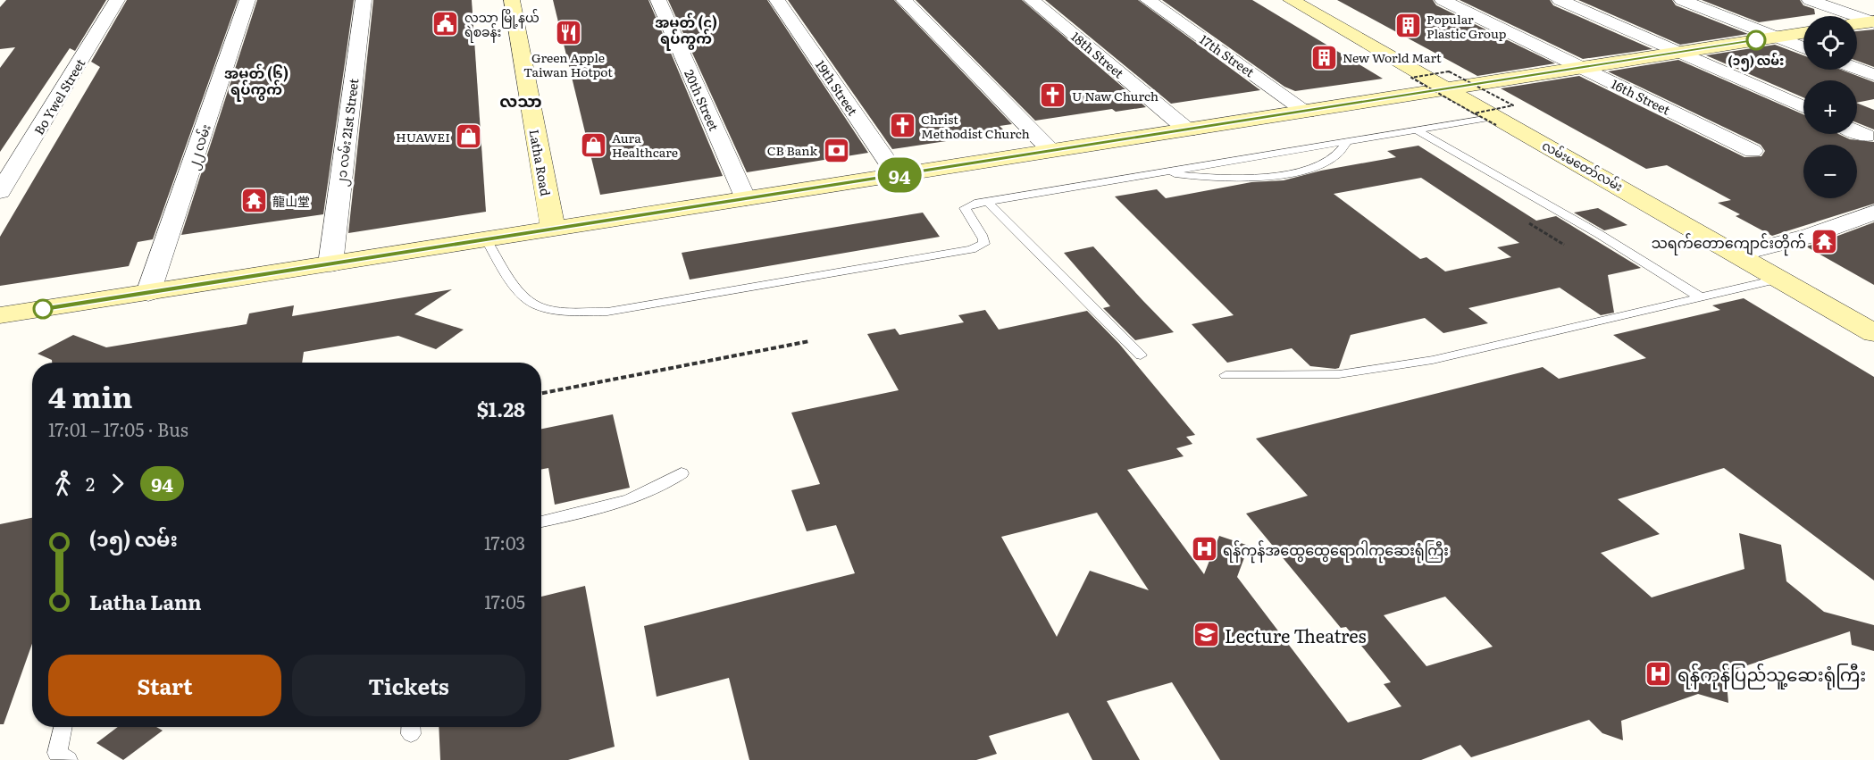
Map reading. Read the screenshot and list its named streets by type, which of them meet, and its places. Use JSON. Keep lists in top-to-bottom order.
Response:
{
  "streets": {
    "main road": ["Latha Road", "လမ်းမတော်လမ်း"],
    "street": [
      "18th Street",
      "17th Street",
      "19th Street",
      "Bo Ywel Street",
      "16th Street",
      "20th Street",
      "၂၁ လမ်း 21st Street",
      "၂၂ လမ်း"
    ]
  },
  "districts": ["အမှတ် (၄) ရပ်ကွက်", "အမှတ် (၆) ရပ်ကွက်", "လသာ"],
  "places": {
    "public building": ["လသာ မြို့နယ် ရဲစခန်း"],
    "building": ["Popular Plastic Group", "New World Mart"],
    "restaurant": ["Green Apple Taiwan Hotpot"],
    "other": ["(၁၅) လမ်း"],
    "church": ["U Naw Church", "Christ Methodist Church"],
    "shop": ["HUAWEI", "Aura Healthcare"],
    "bank": ["CB Bank"],
    "temple": ["龍山堂", "သရက်တောကျောင်းတိုက်"],
    "hospital": ["ရန်ကုန်အထွေထွေရောဂါကုဆေးရုံကြီး", "ရန်ကုန်ပြည်သူ့ဆေးရုံကြီး"],
    "school or university": ["Lecture Theatres"]
  },
  "lines": ["bus line 94"],
  "page": {
    "on_map": "94",
    "map_buttons": ["+", "−"],
    "heading": ["4 min", "17:01 – 17:05 · Bus", "$1.28"],
    "legs": ["2", "94"],
    "list": [
      {
        "name": "(၁၅) လမ်း",
        "value": "17:03"
      },
      {
        "name": "Latha Lann",
        "value": "17:05"
      }
    ],
    "buttons": ["Start", "Tickets"]
  }
}
